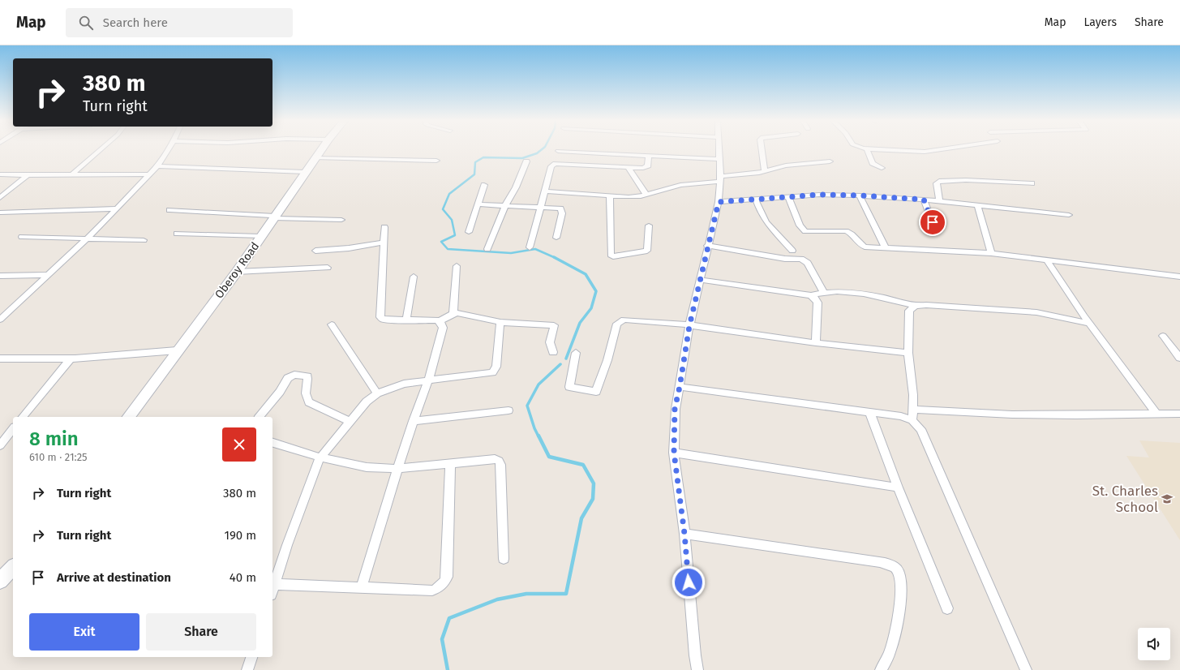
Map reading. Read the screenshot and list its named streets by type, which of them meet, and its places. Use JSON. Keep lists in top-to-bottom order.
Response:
{
  "streets": {
    "street": ["Oberoy Road"]
  },
  "places": {
    "school or university": ["St. Charles School"]
  },
  "page": {
    "header": "Map",
    "search": "Search here",
    "nav": ["Map", "Layers", "Share"],
    "turn": ["380 m", "Turn right"],
    "heading": ["8 min", "610 m · 21:25"],
    "list": [
      {
        "name": "Turn right",
        "value": "380 m"
      },
      {
        "name": "Turn right",
        "value": "190 m"
      },
      {
        "name": "Arrive at destination",
        "value": "40 m"
      }
    ],
    "buttons": ["Exit", "Share"]
  }
}
